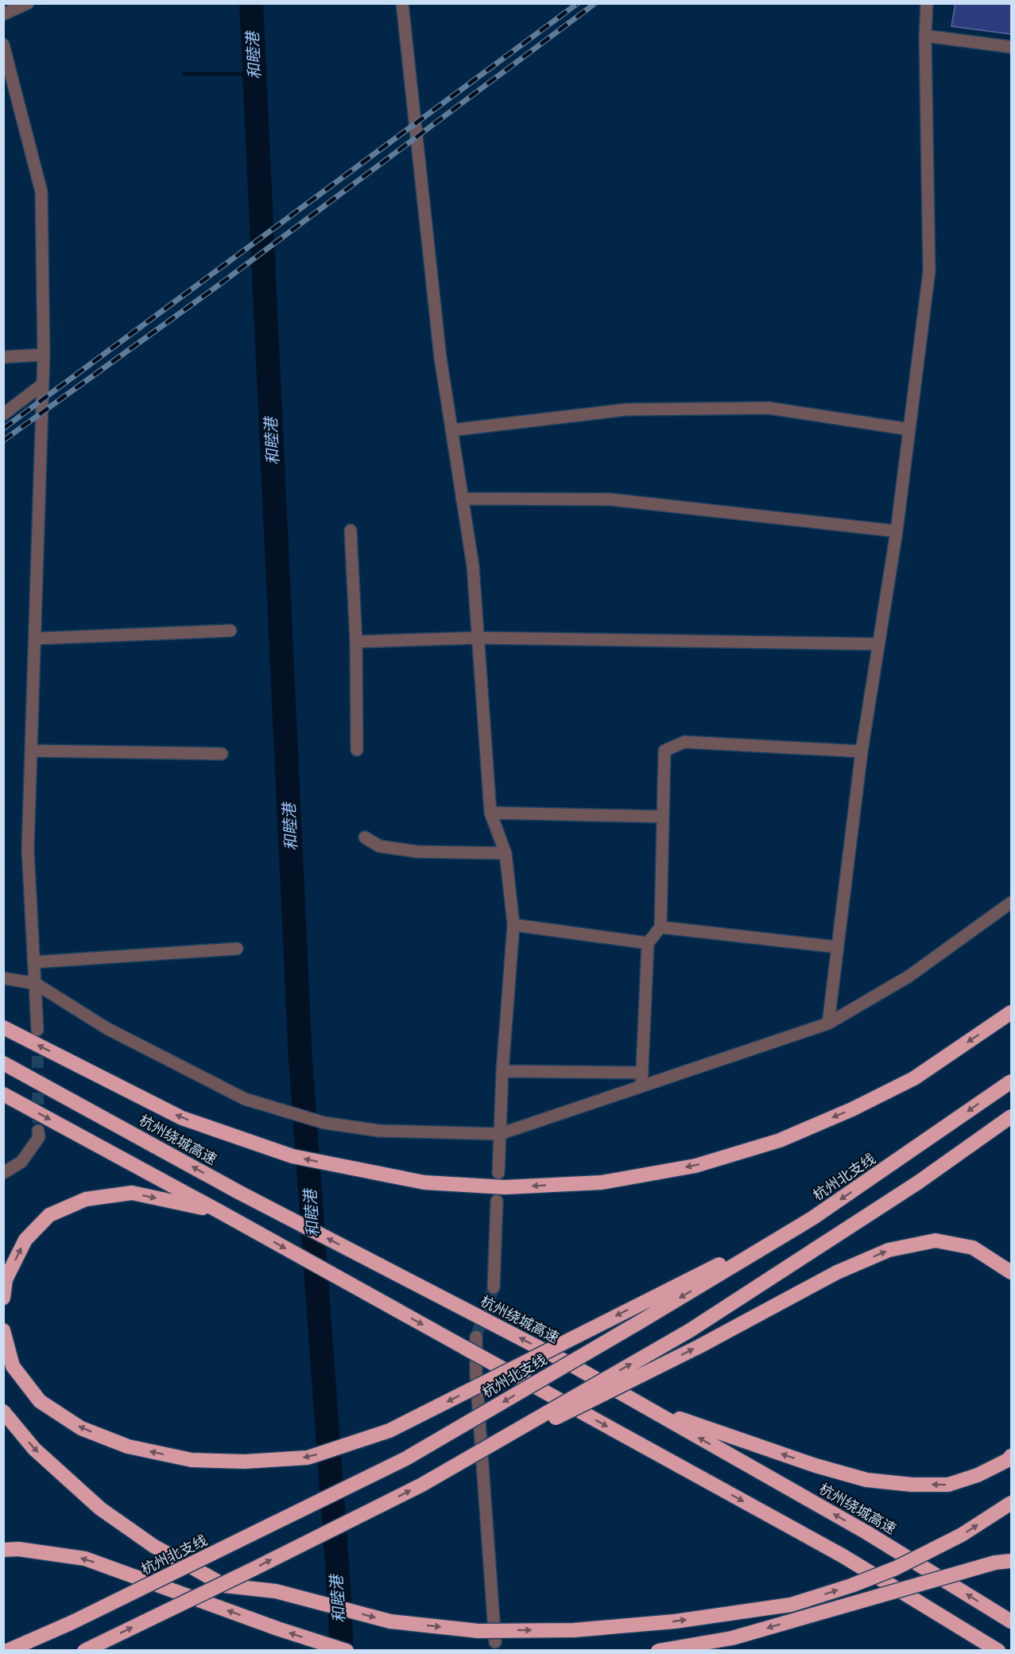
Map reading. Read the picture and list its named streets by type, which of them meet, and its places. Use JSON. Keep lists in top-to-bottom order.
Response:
{
  "streets": {
    "highway": ["杭州绕城高速", "杭州北支线"]
  },
  "water": ["和睦港"]
}
